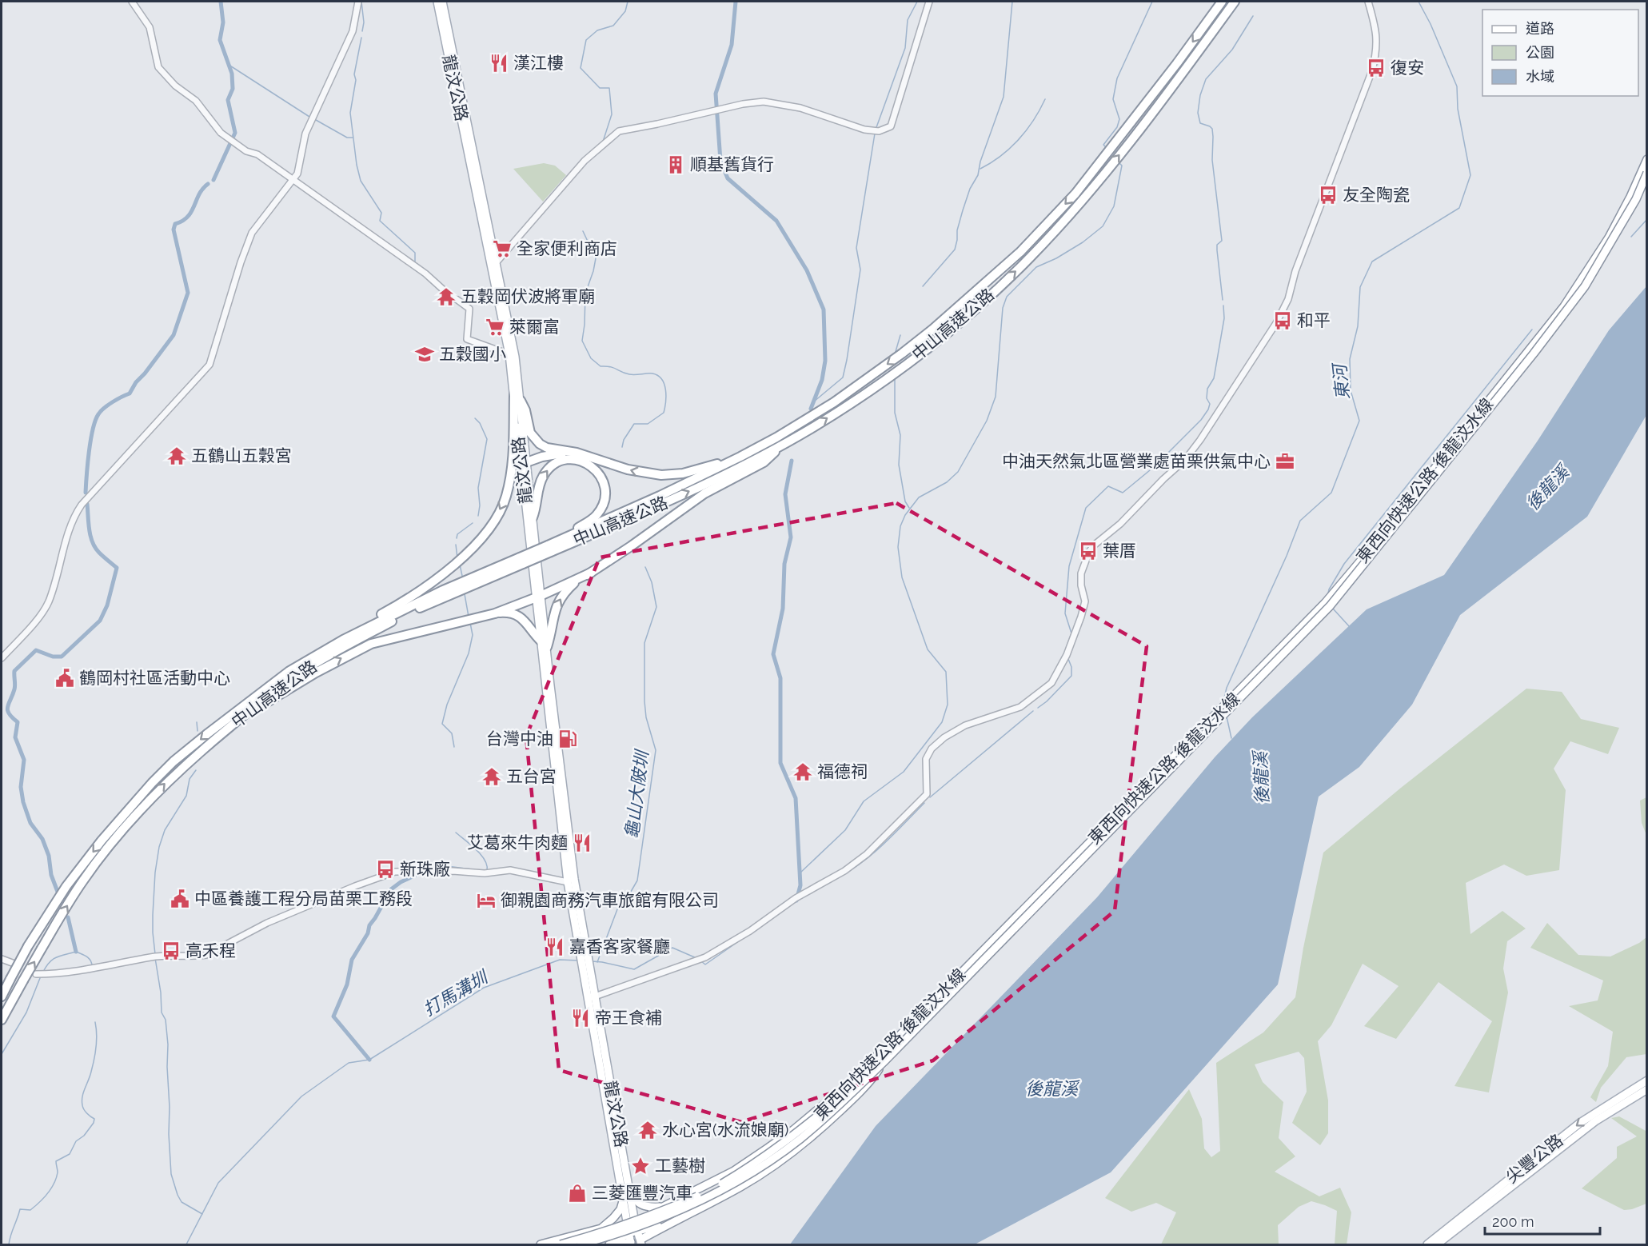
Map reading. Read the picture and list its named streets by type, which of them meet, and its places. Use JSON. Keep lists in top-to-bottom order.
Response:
{
  "streets": {
    "highway": ["中山高速公路"],
    "main road": ["龍汶公路", "東西向快速公路 後龍汶水線", "尖豐公路"]
  },
  "water": [
    "東河",
    "後龍溪",
    "龜山大陂圳",
    "打馬溝圳"
  ],
  "places": {
    "restaurant": [
      "漢江樓",
      "艾葛來牛肉麵",
      "嘉香客家餐廳",
      "帝王食補"
    ],
    "bus stop": [
      "復安",
      "友全陶瓷",
      "和平",
      "葉厝",
      "新珠廠",
      "高禾程"
    ],
    "building": ["順基舊貨行"],
    "supermarket": ["全家便利商店", "萊爾富"],
    "temple": [
      "五穀岡伏波將軍廟",
      "五鶴山五穀宮",
      "福德祠",
      "五台宮",
      "水心宮(水流娘廟)"
    ],
    "school or university": ["五穀國小"],
    "office": ["中油天然氣北區營業處苗栗供氣中心"],
    "public building": ["鶴岡村社區活動中心", "中區養護工程分局苗栗工務段"],
    "fuel station": ["台灣中油"],
    "hotel": ["御親園商務汽車旅館有限公司"],
    "place": ["工藝樹"],
    "shop": ["三菱匯豐汽車"]
  },
  "legend": ["道路", "公園", "水域"],
  "scale_bar": "200 m"
}
